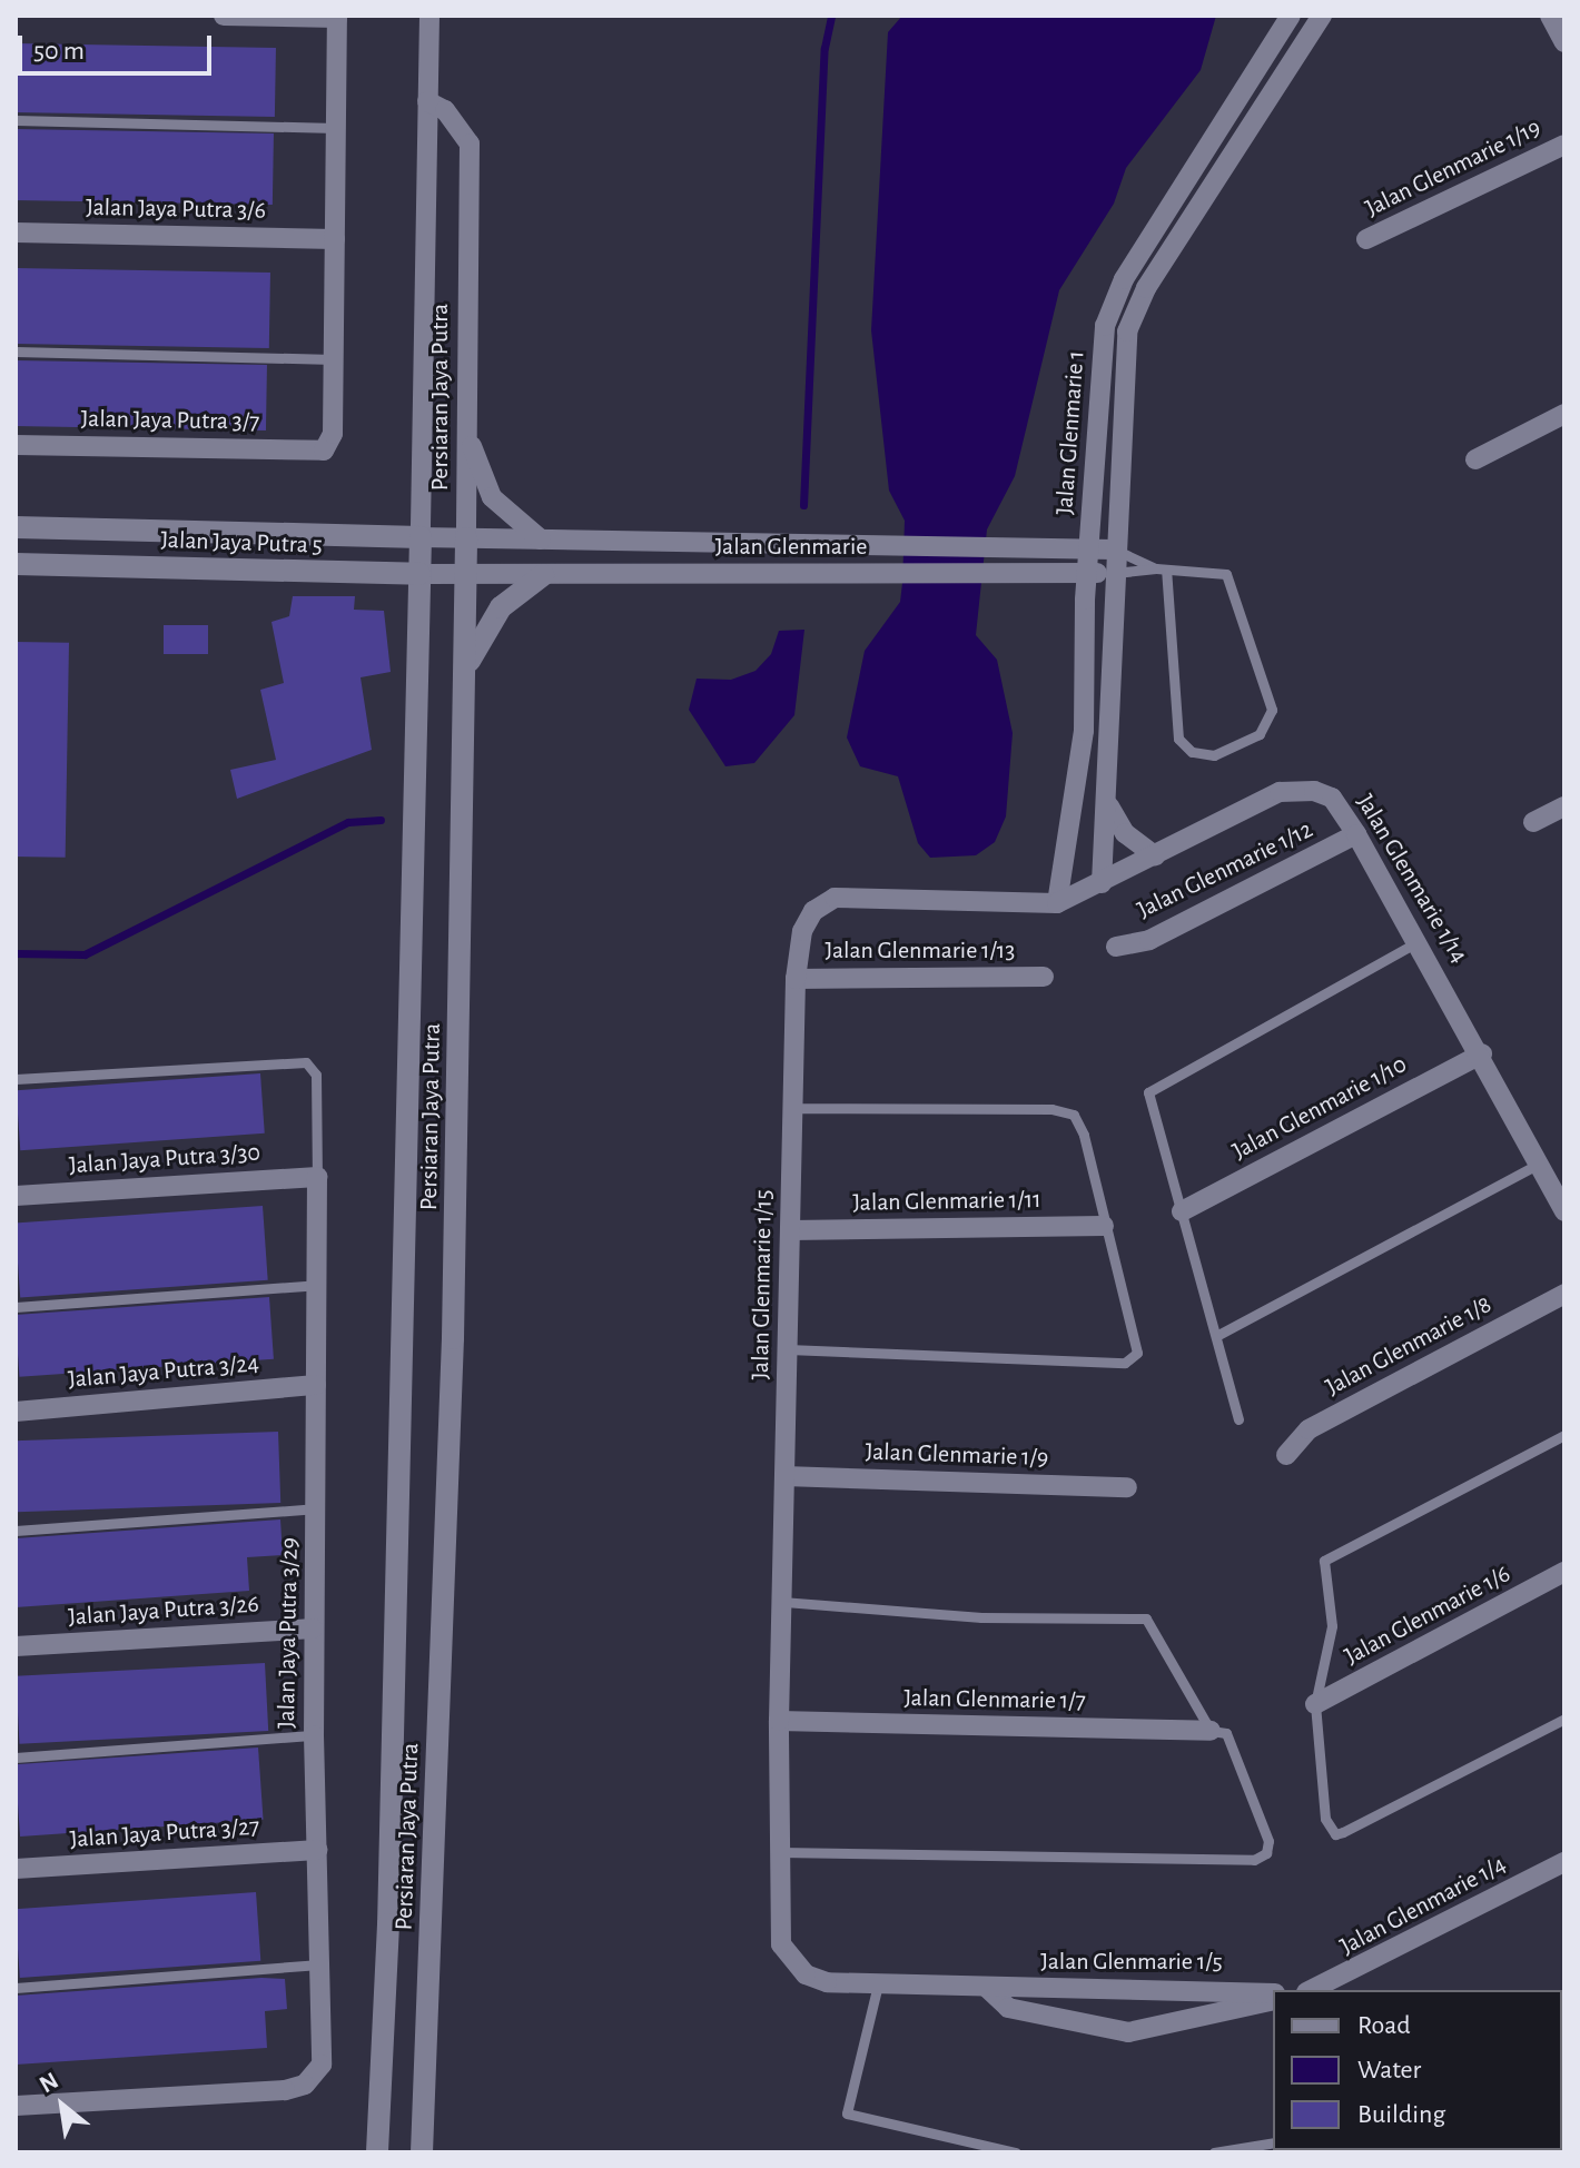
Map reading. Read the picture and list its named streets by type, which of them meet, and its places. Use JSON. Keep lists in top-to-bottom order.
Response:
{
  "streets": {
    "street": [
      "Jalan Glenmarie 1/19",
      "Jalan Jaya Putra 3/6",
      "Persiaran Jaya Putra",
      "Jalan Jaya Putra 3/7",
      "Jalan Glenmarie 1",
      "Jalan Jaya Putra 5",
      "Jalan Glenmarie",
      "Jalan Glenmarie 1/12",
      "Jalan Glenmarie 1/14",
      "Jalan Glenmarie 1/13",
      "Jalan Glenmarie 1/10",
      "Jalan Jaya Putra 3/30",
      "Jalan Glenmarie 1/11",
      "Jalan Glenmarie 1/15",
      "Jalan Glenmarie 1/8",
      "Jalan Jaya Putra 3/24",
      "Jalan Glenmarie 1/9",
      "Jalan Jaya Putra 3/26",
      "Jalan Glenmarie 1/6",
      "Jalan Jaya Putra 3/29",
      "Jalan Glenmarie 1/7",
      "Jalan Jaya Putra 3/27",
      "Jalan Glenmarie 1/4",
      "Jalan Glenmarie 1/5"
    ]
  },
  "crossings": [
    ["Persiaran Jaya Putra", "Jalan Jaya Putra 5"],
    ["Persiaran Jaya Putra", "Jalan Glenmarie"],
    ["Jalan Glenmarie 1", "Jalan Glenmarie"],
    ["Jalan Glenmarie 1", "Jalan Glenmarie 1/14"],
    ["Jalan Glenmarie 1", "Jalan Glenmarie 1/15"],
    ["Jalan Jaya Putra 5", "Jalan Glenmarie"],
    ["Jalan Glenmarie 1/12", "Jalan Glenmarie 1/14"],
    ["Jalan Glenmarie 1/14", "Jalan Glenmarie 1/10"],
    ["Jalan Glenmarie 1/14", "Jalan Glenmarie 1/15"],
    ["Jalan Glenmarie 1/13", "Jalan Glenmarie 1/15"],
    ["Jalan Jaya Putra 3/30", "Jalan Jaya Putra 3/29"],
    ["Jalan Glenmarie 1/11", "Jalan Glenmarie 1/15"],
    ["Jalan Glenmarie 1/15", "Jalan Glenmarie 1/9"],
    ["Jalan Glenmarie 1/15", "Jalan Glenmarie 1/7"],
    ["Jalan Glenmarie 1/15", "Jalan Glenmarie 1/5"],
    ["Jalan Jaya Putra 3/24", "Jalan Jaya Putra 3/29"],
    ["Jalan Jaya Putra 3/26", "Jalan Jaya Putra 3/29"],
    ["Jalan Jaya Putra 3/29", "Jalan Jaya Putra 3/27"]
  ],
  "legend": ["Road", "Water", "Building"],
  "scale_bar": "50 m",
  "north": "top left"
}
